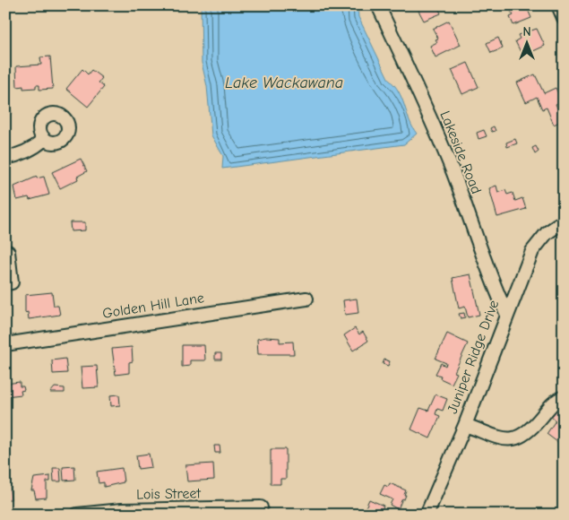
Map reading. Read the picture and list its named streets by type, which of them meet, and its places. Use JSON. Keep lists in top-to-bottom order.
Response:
{
  "streets": {
    "street": [
      "Lakeside Road",
      "Golden Hill Lane",
      "Juniper Ridge Drive",
      "Lois Street"
    ]
  },
  "crossings": [
    ["Lakeside Road", "Juniper Ridge Drive"]
  ],
  "water": ["Lake Wackawana"],
  "north": "top"
}
